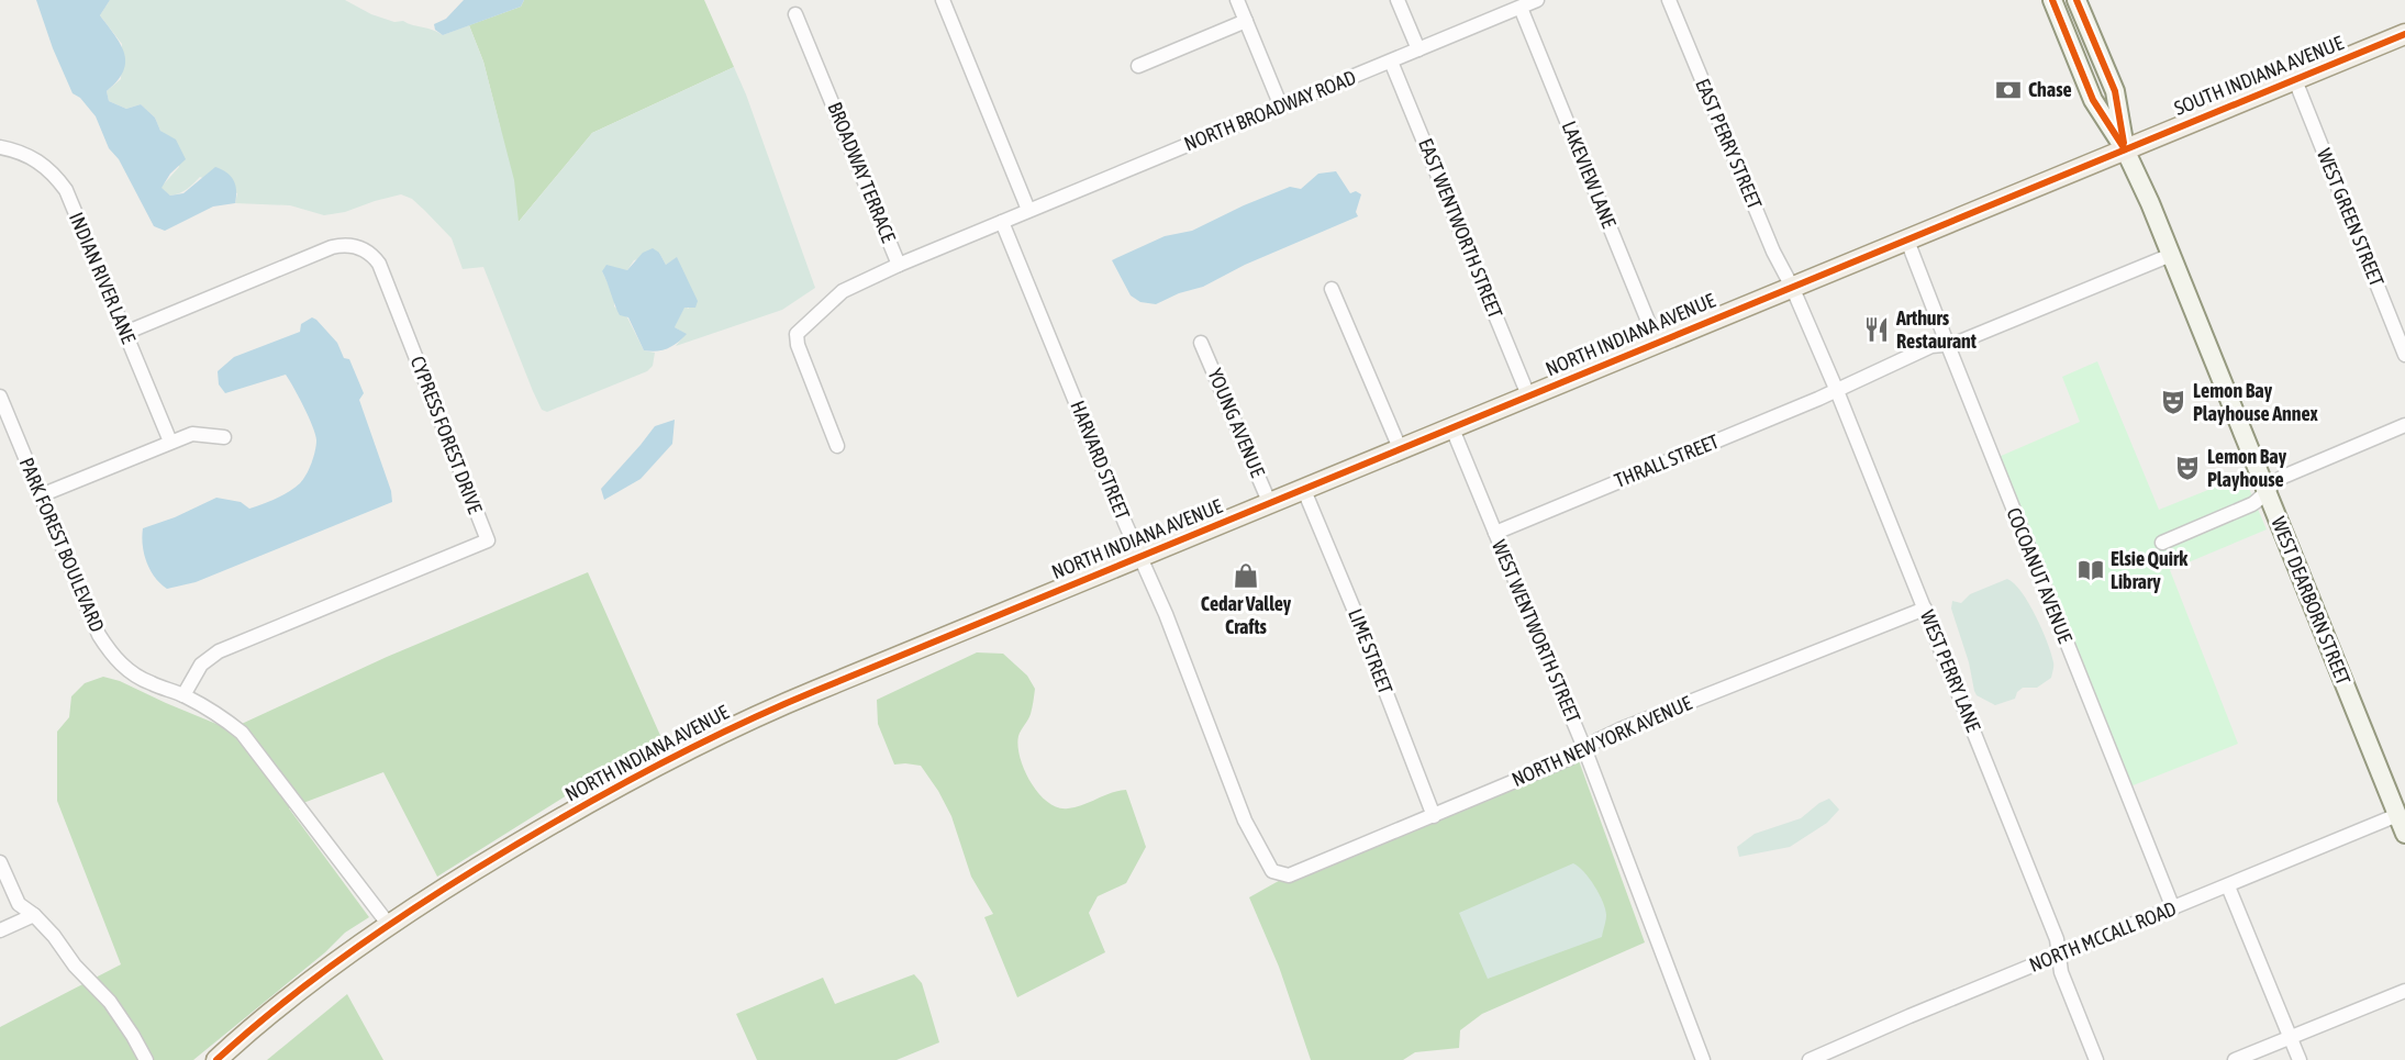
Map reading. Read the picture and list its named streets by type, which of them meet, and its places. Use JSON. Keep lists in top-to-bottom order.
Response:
{
  "streets": {
    "main road": ["SOUTH INDIANA AVENUE", "NORTH INDIANA AVENUE"],
    "street": [
      "NORTH BROADWAY ROAD",
      "EAST PERRY STREET",
      "BROADWAY TERRACE",
      "LAKEVIEW LANE",
      "WEST GREEN STREET",
      "EAST WENTWORTH STREET",
      "INDIAN RIVER LANE",
      "YOUNG AVENUE",
      "CYPRESS FOREST DRIVE",
      "HARVARD STREET",
      "THRALL STREET",
      "PARK FOREST BOULEVARD",
      "COCOANUT AVENUE",
      "WEST DEARBORN STREET",
      "WEST WENTWORTH STREET",
      "LIME STREET",
      "WEST PERRY LANE",
      "NORTH NEW YORK AVENUE",
      "NORTH MCCALL ROAD"
    ]
  },
  "crossings": [
    ["SOUTH INDIANA AVENUE", "WEST GREEN STREET"],
    ["SOUTH INDIANA AVENUE", "NORTH INDIANA AVENUE"],
    ["SOUTH INDIANA AVENUE", "WEST DEARBORN STREET"],
    ["NORTH BROADWAY ROAD", "BROADWAY TERRACE"],
    ["NORTH BROADWAY ROAD", "LAKEVIEW LANE"],
    ["NORTH BROADWAY ROAD", "EAST WENTWORTH STREET"],
    ["NORTH BROADWAY ROAD", "HARVARD STREET"],
    ["EAST PERRY STREET", "NORTH INDIANA AVENUE"],
    ["EAST PERRY STREET", "WEST PERRY LANE"],
    ["BROADWAY TERRACE", "HARVARD STREET"],
    ["LAKEVIEW LANE", "NORTH INDIANA AVENUE"],
    ["EAST WENTWORTH STREET", "NORTH INDIANA AVENUE"],
    ["INDIAN RIVER LANE", "CYPRESS FOREST DRIVE"],
    ["NORTH INDIANA AVENUE", "YOUNG AVENUE"],
    ["NORTH INDIANA AVENUE", "HARVARD STREET"],
    ["NORTH INDIANA AVENUE", "PARK FOREST BOULEVARD"],
    ["NORTH INDIANA AVENUE", "COCOANUT AVENUE"],
    ["NORTH INDIANA AVENUE", "WEST DEARBORN STREET"],
    ["NORTH INDIANA AVENUE", "WEST WENTWORTH STREET"],
    ["NORTH INDIANA AVENUE", "LIME STREET"],
    ["NORTH INDIANA AVENUE", "WEST PERRY LANE"],
    ["CYPRESS FOREST DRIVE", "PARK FOREST BOULEVARD"],
    ["HARVARD STREET", "NORTH NEW YORK AVENUE"],
    ["THRALL STREET", "COCOANUT AVENUE"],
    ["THRALL STREET", "WEST DEARBORN STREET"],
    ["THRALL STREET", "WEST WENTWORTH STREET"],
    ["THRALL STREET", "WEST PERRY LANE"],
    ["COCOANUT AVENUE", "NORTH MCCALL ROAD"],
    ["WEST DEARBORN STREET", "NORTH MCCALL ROAD"],
    ["WEST WENTWORTH STREET", "NORTH NEW YORK AVENUE"],
    ["LIME STREET", "NORTH NEW YORK AVENUE"],
    ["WEST PERRY LANE", "NORTH NEW YORK AVENUE"],
    ["WEST PERRY LANE", "NORTH MCCALL ROAD"]
  ],
  "places": {
    "bank": ["Chase"],
    "restaurant": ["Arthurs Restaurant"],
    "theatre": ["Lemon Bay Playhouse Annex", "Lemon Bay Playhouse"],
    "library": ["Elsie Quirk Library"],
    "shop": ["Cedar Valley Crafts"]
  }
}
